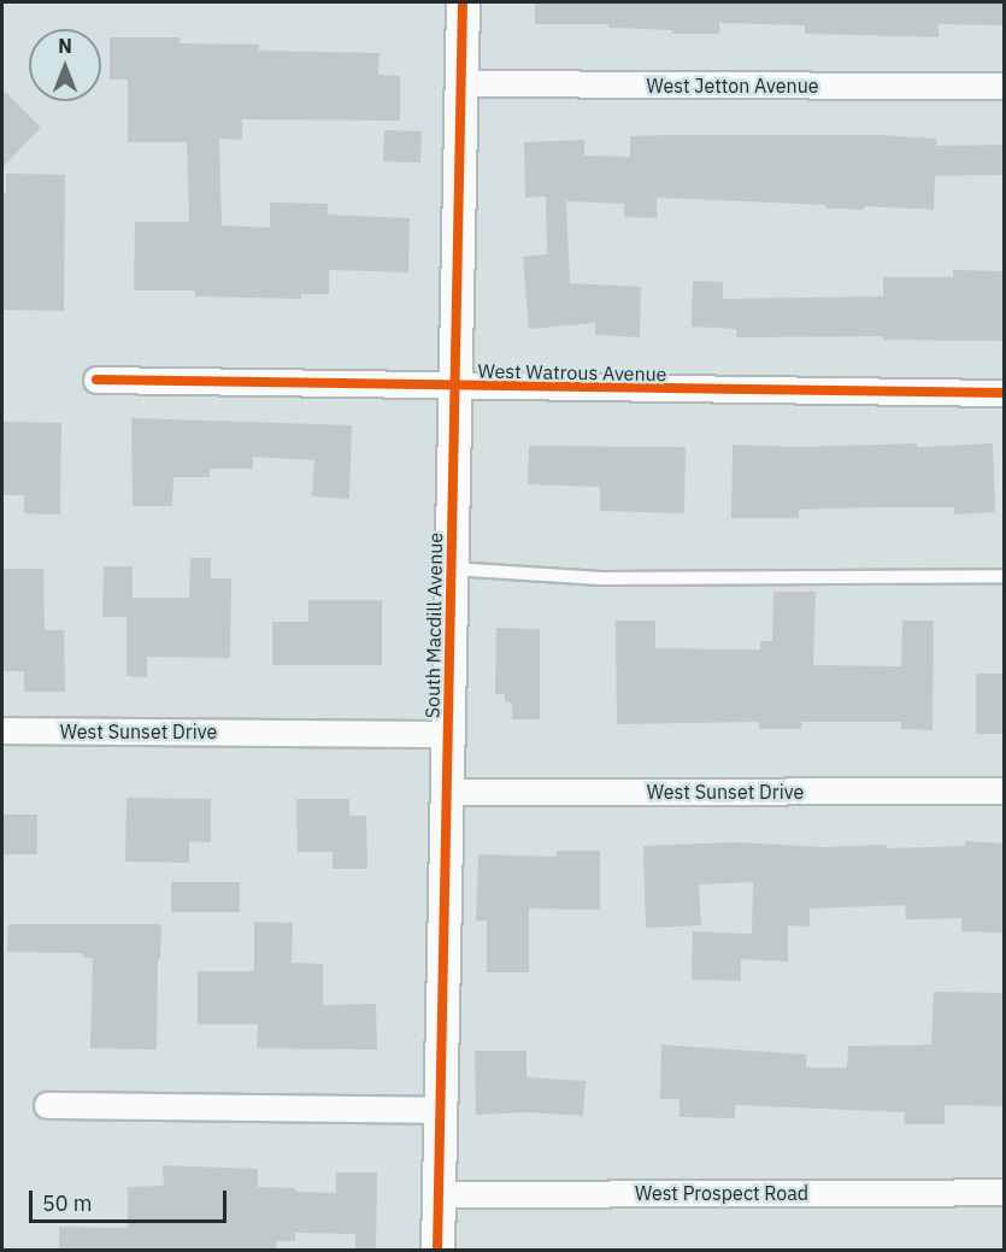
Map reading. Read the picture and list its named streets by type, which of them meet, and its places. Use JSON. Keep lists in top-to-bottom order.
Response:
{
  "streets": {
    "street": [
      "West Jetton Avenue",
      "West Watrous Avenue",
      "South Macdill Avenue",
      "West Sunset Drive",
      "West Prospect Road"
    ]
  },
  "crossings": [
    ["West Jetton Avenue", "South Macdill Avenue"],
    ["West Watrous Avenue", "South Macdill Avenue"],
    ["South Macdill Avenue", "West Sunset Drive"],
    ["South Macdill Avenue", "West Prospect Road"]
  ],
  "scale_bar": "50 m",
  "north": "top"
}
